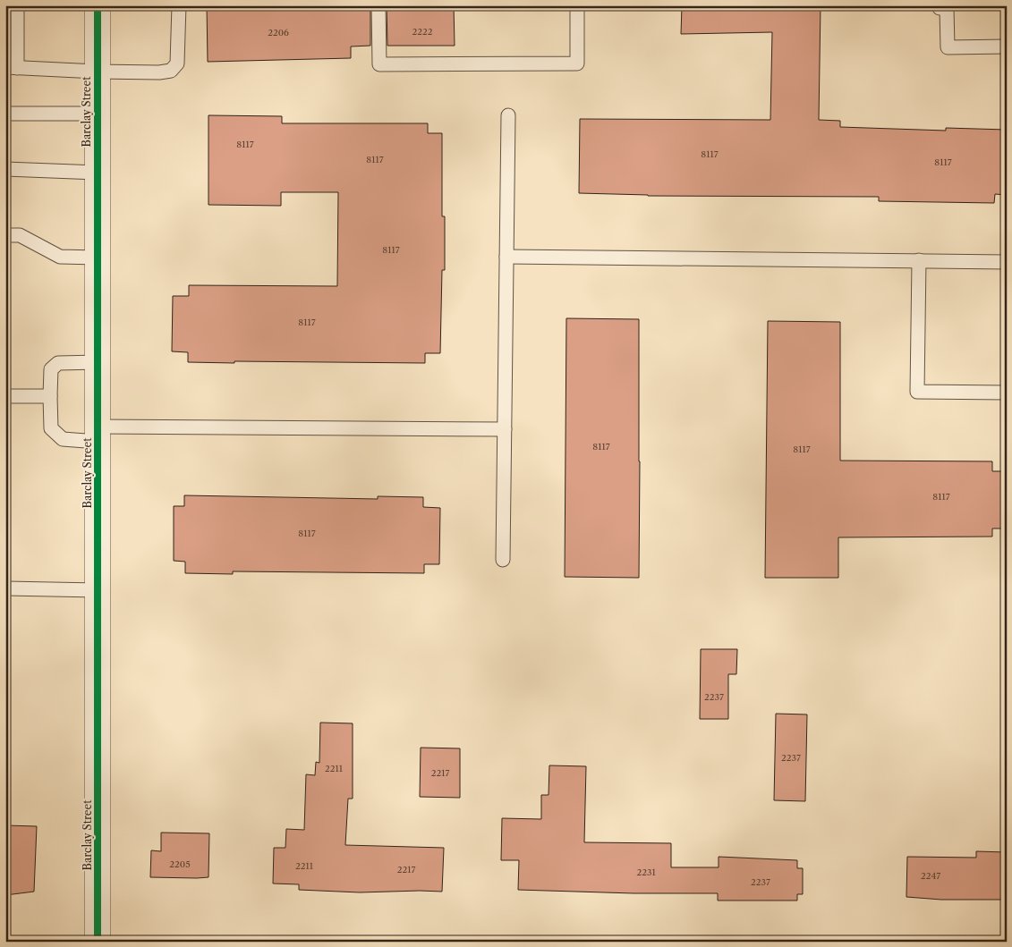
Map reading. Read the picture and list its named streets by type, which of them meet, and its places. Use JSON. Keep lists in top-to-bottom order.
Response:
{
  "streets": {
    "street": ["Barclay Street"]
  },
  "house_numbers": [
    "2222",
    "2206",
    "8117",
    "8117",
    "8117",
    "8117",
    "8117",
    "8117",
    "8117",
    "8117",
    "8117",
    "8117",
    "2237",
    "2237",
    "2211",
    "2217",
    "2205",
    "2211",
    "2217",
    "2231",
    "2247",
    "2237"
  ]
}
